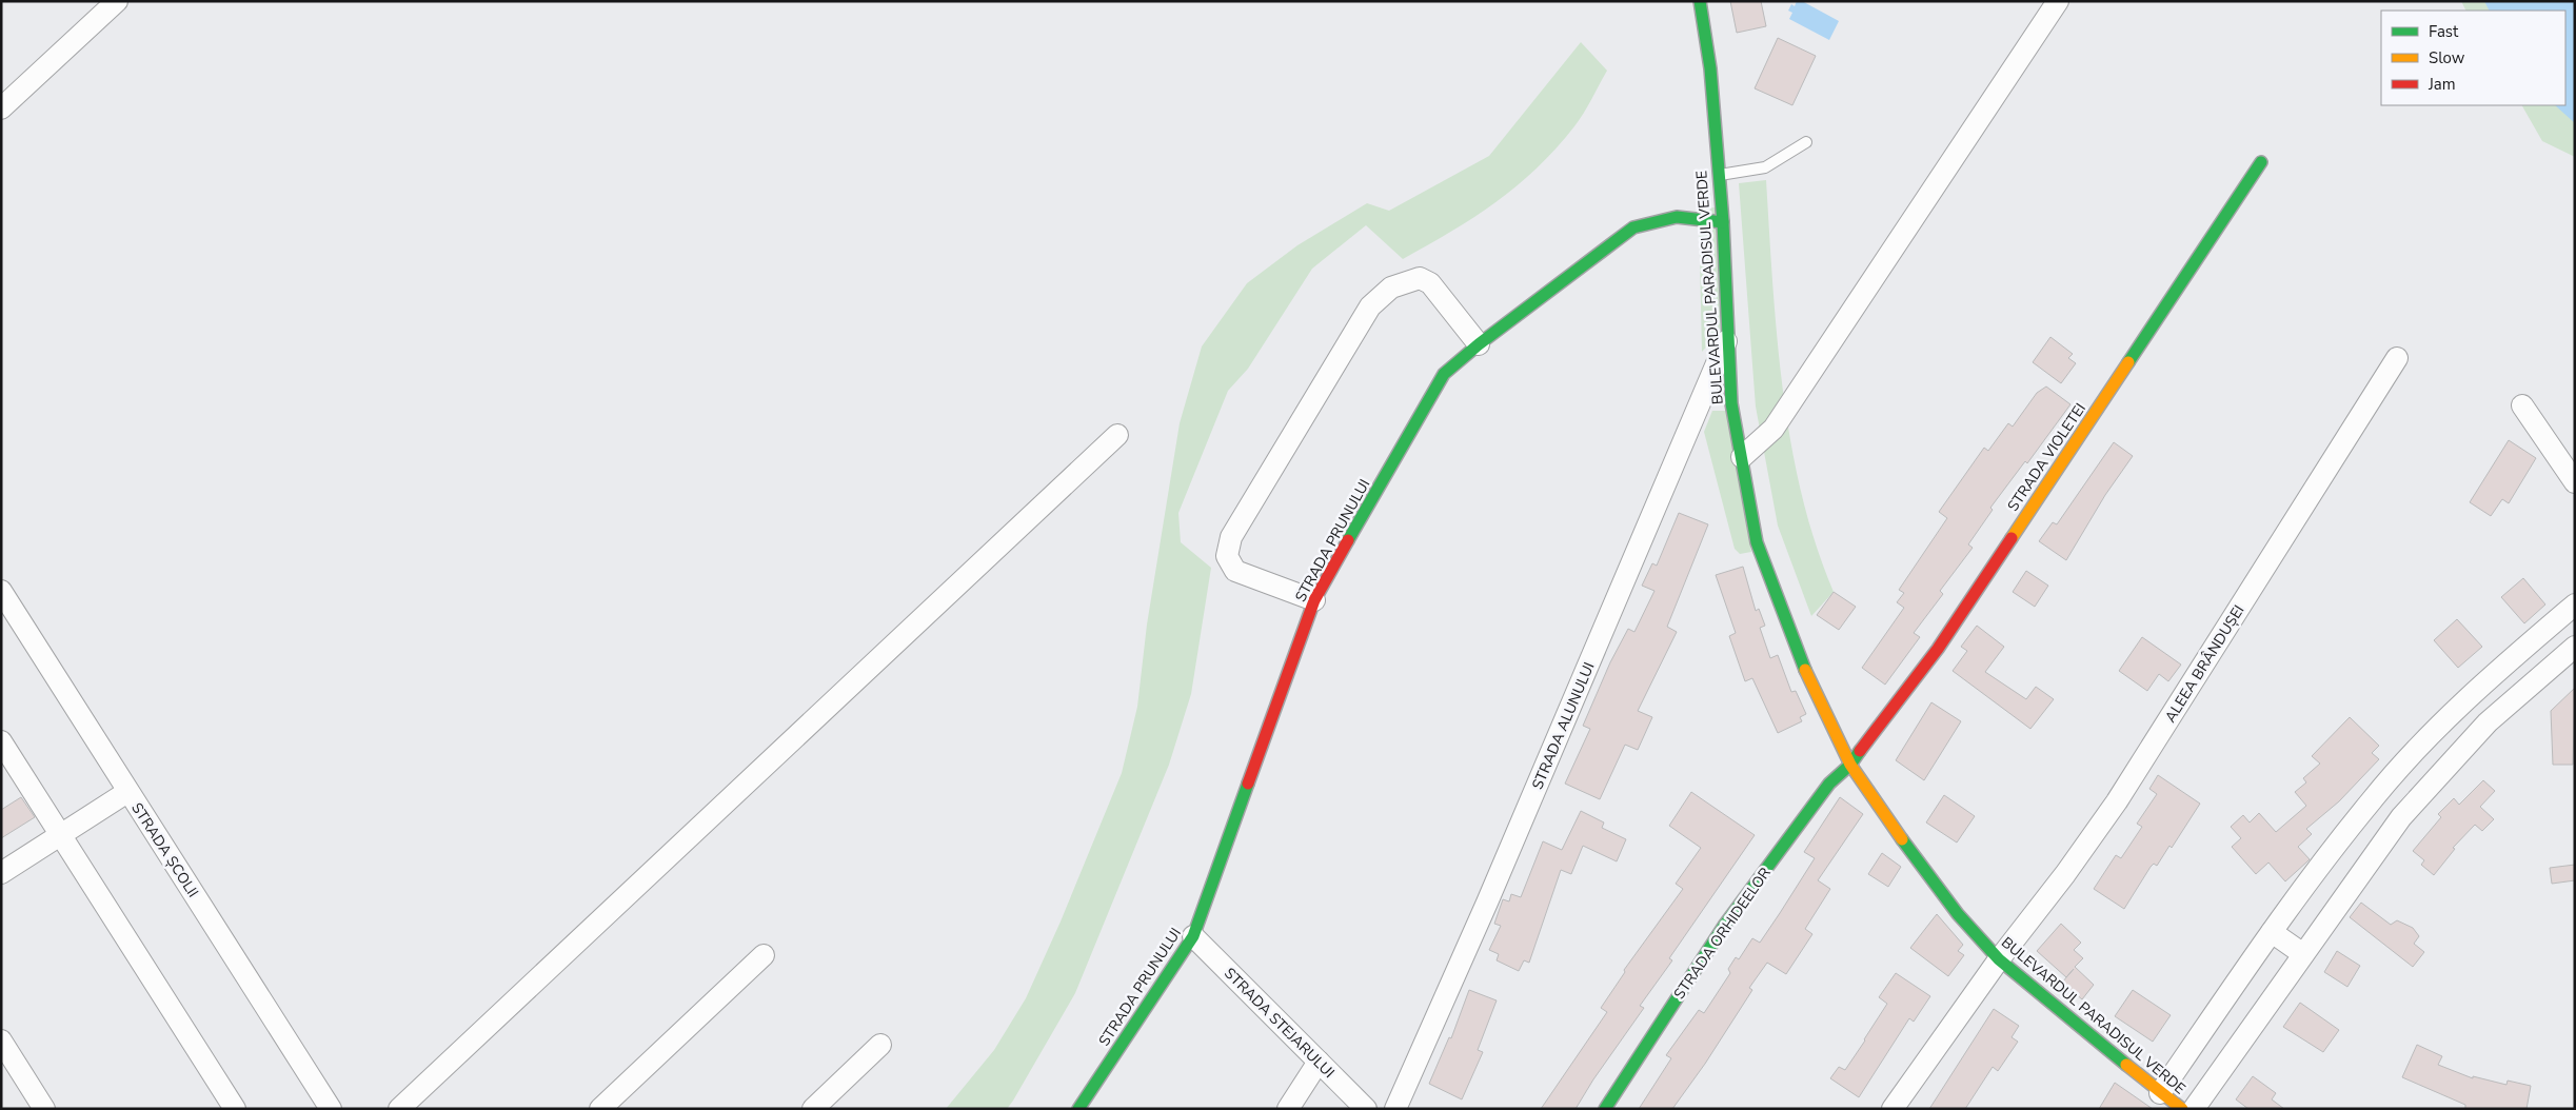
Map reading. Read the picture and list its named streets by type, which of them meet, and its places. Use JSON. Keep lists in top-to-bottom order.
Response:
{
  "streets": {
    "street": [
      "BULEVARDUL PARADISUL VERDE",
      "STRADA VIOLETEI",
      "STRADA PRUNULUI",
      "ALEEA BRÂNDUȘEI",
      "STRADA ALUNULUI",
      "STRADA ȘCOLII",
      "STRADA ORHIDEELOR",
      "STRADA STEJARULUI"
    ]
  },
  "crossings": [
    ["BULEVARDUL PARADISUL VERDE", "STRADA VIOLETEI"],
    ["BULEVARDUL PARADISUL VERDE", "STRADA PRUNULUI"],
    ["BULEVARDUL PARADISUL VERDE", "ALEEA BRÂNDUȘEI"],
    ["BULEVARDUL PARADISUL VERDE", "STRADA ALUNULUI"],
    ["BULEVARDUL PARADISUL VERDE", "STRADA ORHIDEELOR"],
    ["STRADA VIOLETEI", "STRADA ORHIDEELOR"],
    ["STRADA PRUNULUI", "STRADA STEJARULUI"]
  ],
  "legend": ["Fast", "Slow", "Jam"]
}
